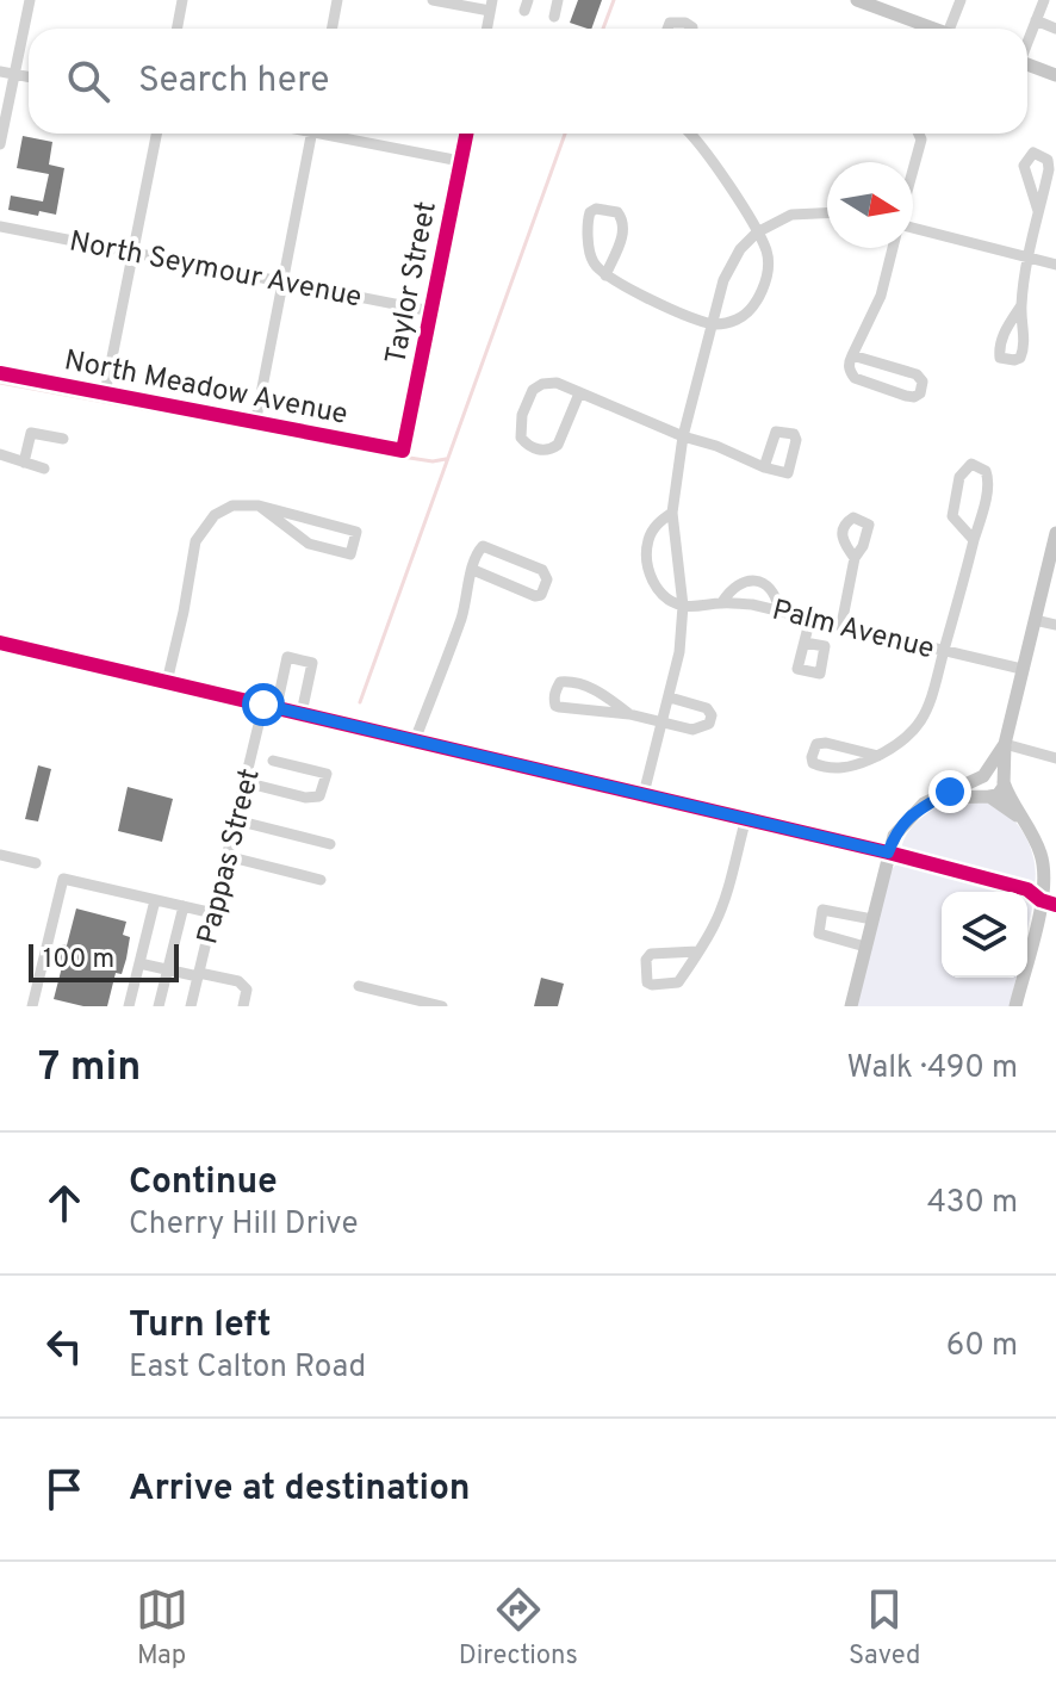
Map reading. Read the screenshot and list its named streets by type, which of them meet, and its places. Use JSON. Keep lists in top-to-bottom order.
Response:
{
  "streets": {
    "street": [
      "North Seymour Avenue",
      "Taylor Street",
      "North Meadow Avenue",
      "Palm Avenue",
      "Pappas Street"
    ]
  },
  "crossings": [
    ["North Seymour Avenue", "Taylor Street"],
    ["Taylor Street", "North Meadow Avenue"]
  ],
  "scale_bar": "100 m",
  "north": "right",
  "page": {
    "search": "Search here",
    "scale": "100 m",
    "heading": ["7 min", "Walk · 490 m"],
    "list": [
      ["Continue", "Cherry Hill Drive", "430 m"],
      ["Turn left", "East Calton Road", "60 m"],
      "Arrive at destination"
    ],
    "nav": ["Map", "Directions", "Saved"]
  }
}
